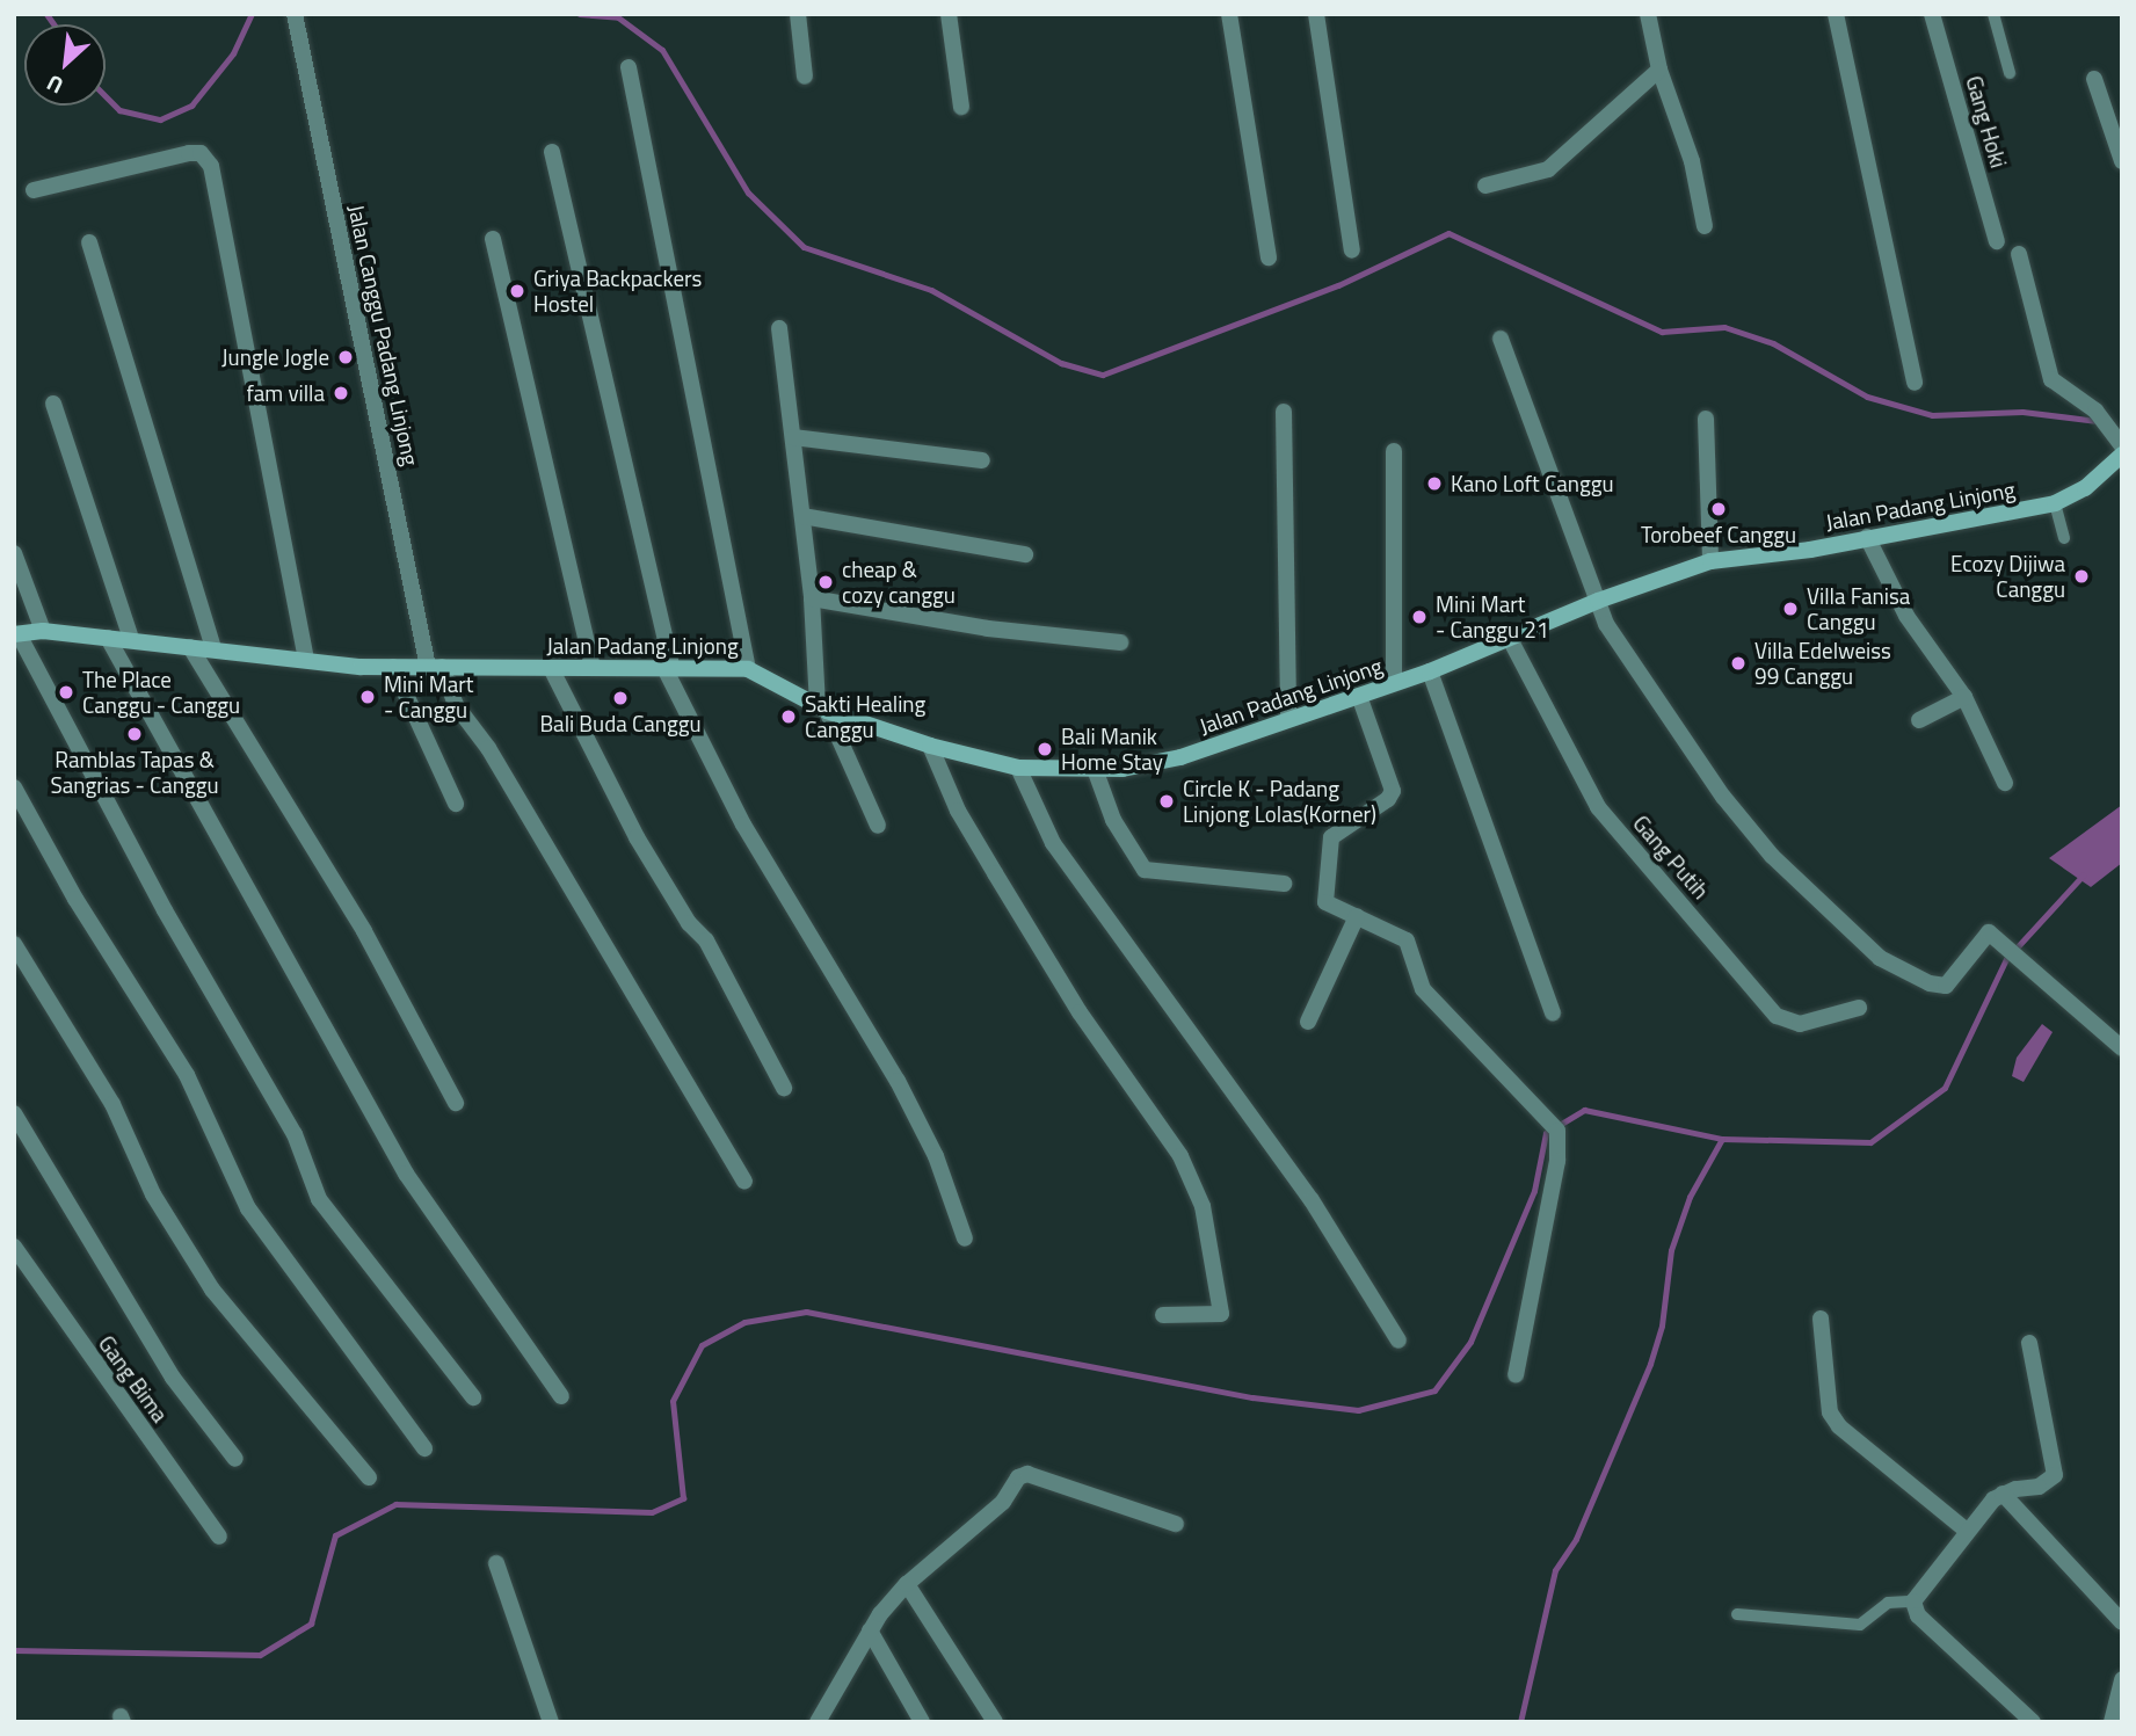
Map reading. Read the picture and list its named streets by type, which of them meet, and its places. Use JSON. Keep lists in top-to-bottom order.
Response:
{
  "streets": {
    "street": [
      "Gang Hoki",
      "Jalan Canggu Padang Linjong",
      "Jalan Padang Linjong",
      "Gang Putih",
      "Gang Bima"
    ]
  },
  "crossings": [
    ["Jalan Canggu Padang Linjong", "Jalan Padang Linjong"],
    ["Jalan Padang Linjong", "Gang Putih"]
  ],
  "places": [
    "Griya Backpackers Hostel",
    "Jungle Jogle",
    "fam villa",
    "Kano Loft Canggu",
    "Torobeef Canggu",
    "Ecozy Dijiwa Canggu",
    "cheap & cozy canggu",
    "Villa Fanisa Canggu",
    "Mini Mart - Canggu 21",
    "Villa Edelweiss 99 Canggu",
    "The Place Canggu - Canggu",
    "Mini Mart - Canggu",
    "Bali Buda Canggu",
    "Sakti Healing Canggu",
    "Ramblas Tapas & Sangrias - Canggu",
    "Bali Manik Home Stay",
    "Circle K - Padang Linjong Lolas(Korner)"
  ],
  "north": "bottom left"
}
